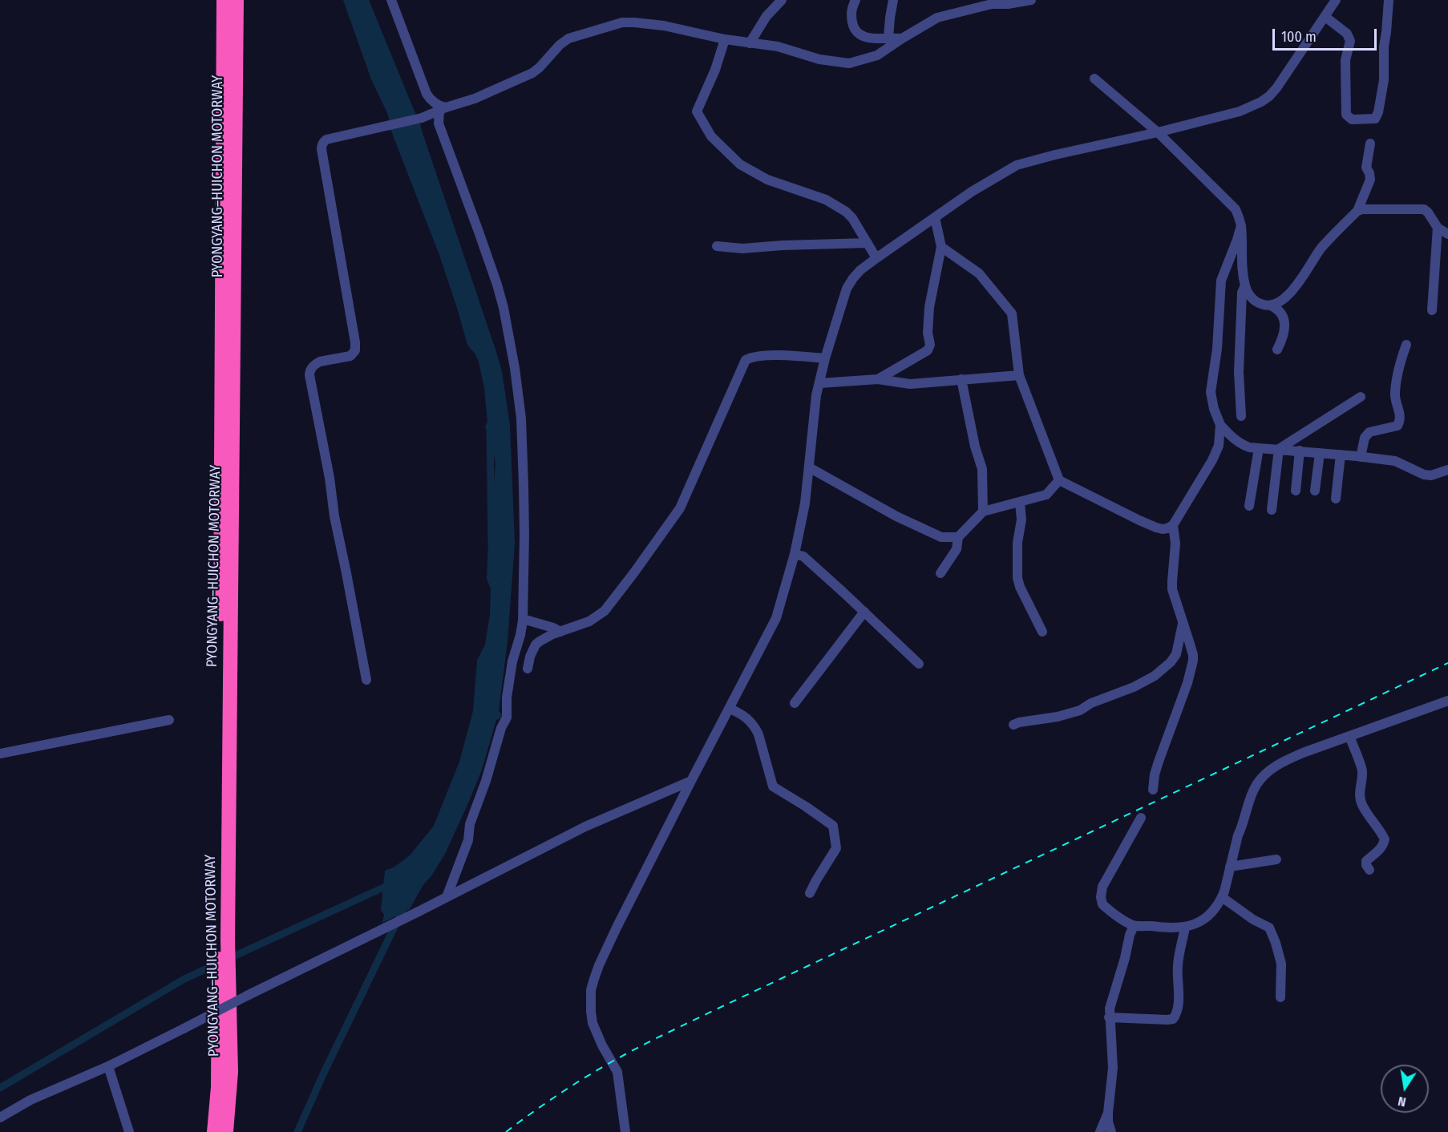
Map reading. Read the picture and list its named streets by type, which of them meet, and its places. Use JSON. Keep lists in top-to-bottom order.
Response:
{
  "streets": {
    "highway": ["PYONGYANG–HUICHON MOTORWAY"]
  },
  "scale_bar": "100 m",
  "north": "bottom"
}
